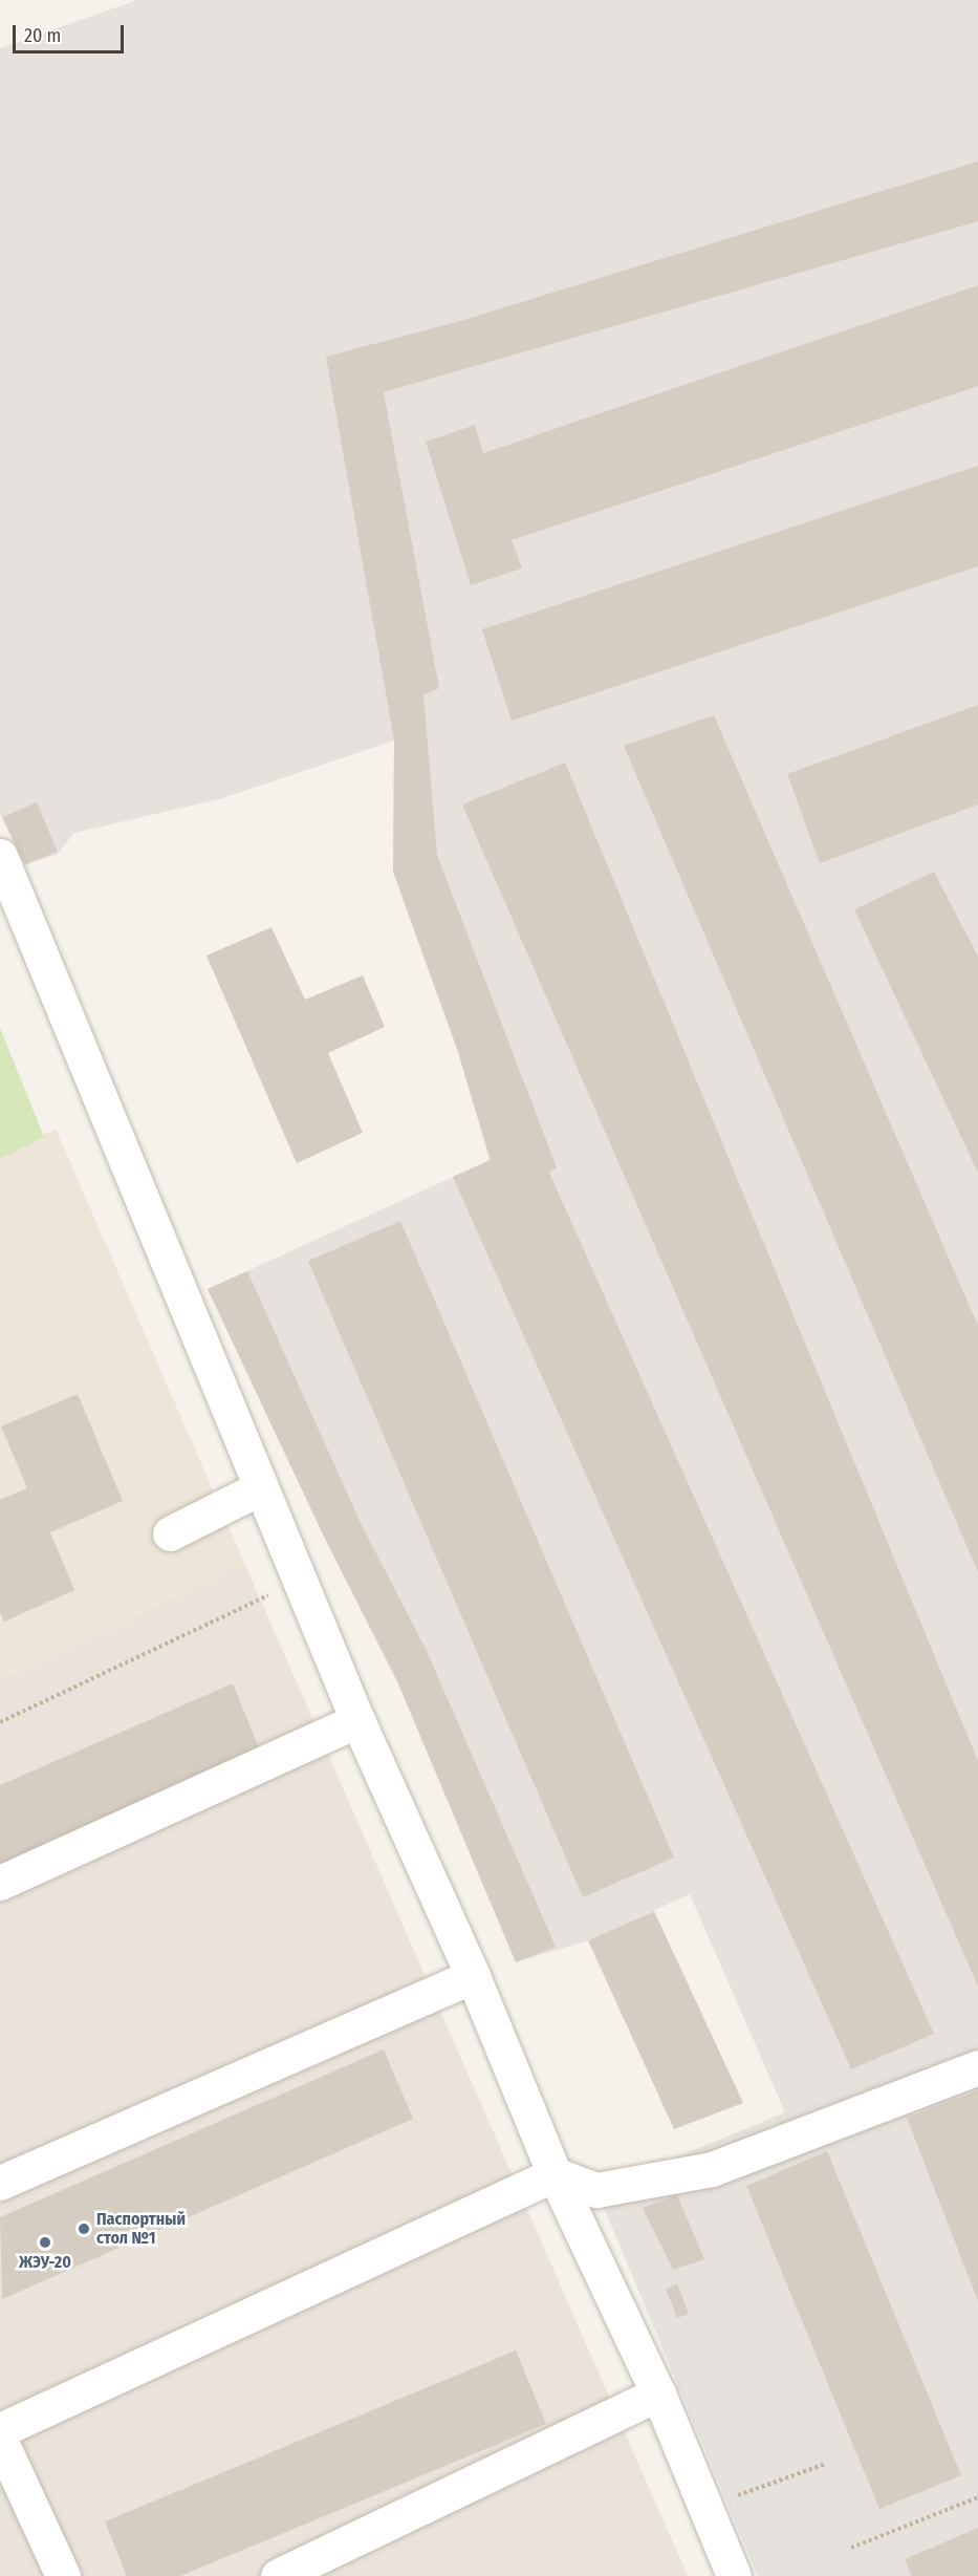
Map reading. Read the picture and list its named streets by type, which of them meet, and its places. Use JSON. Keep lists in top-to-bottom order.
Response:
{
  "places": ["Паспортный стол №1", "ЖЭУ-20"],
  "scale_bar": "20 m"
}
